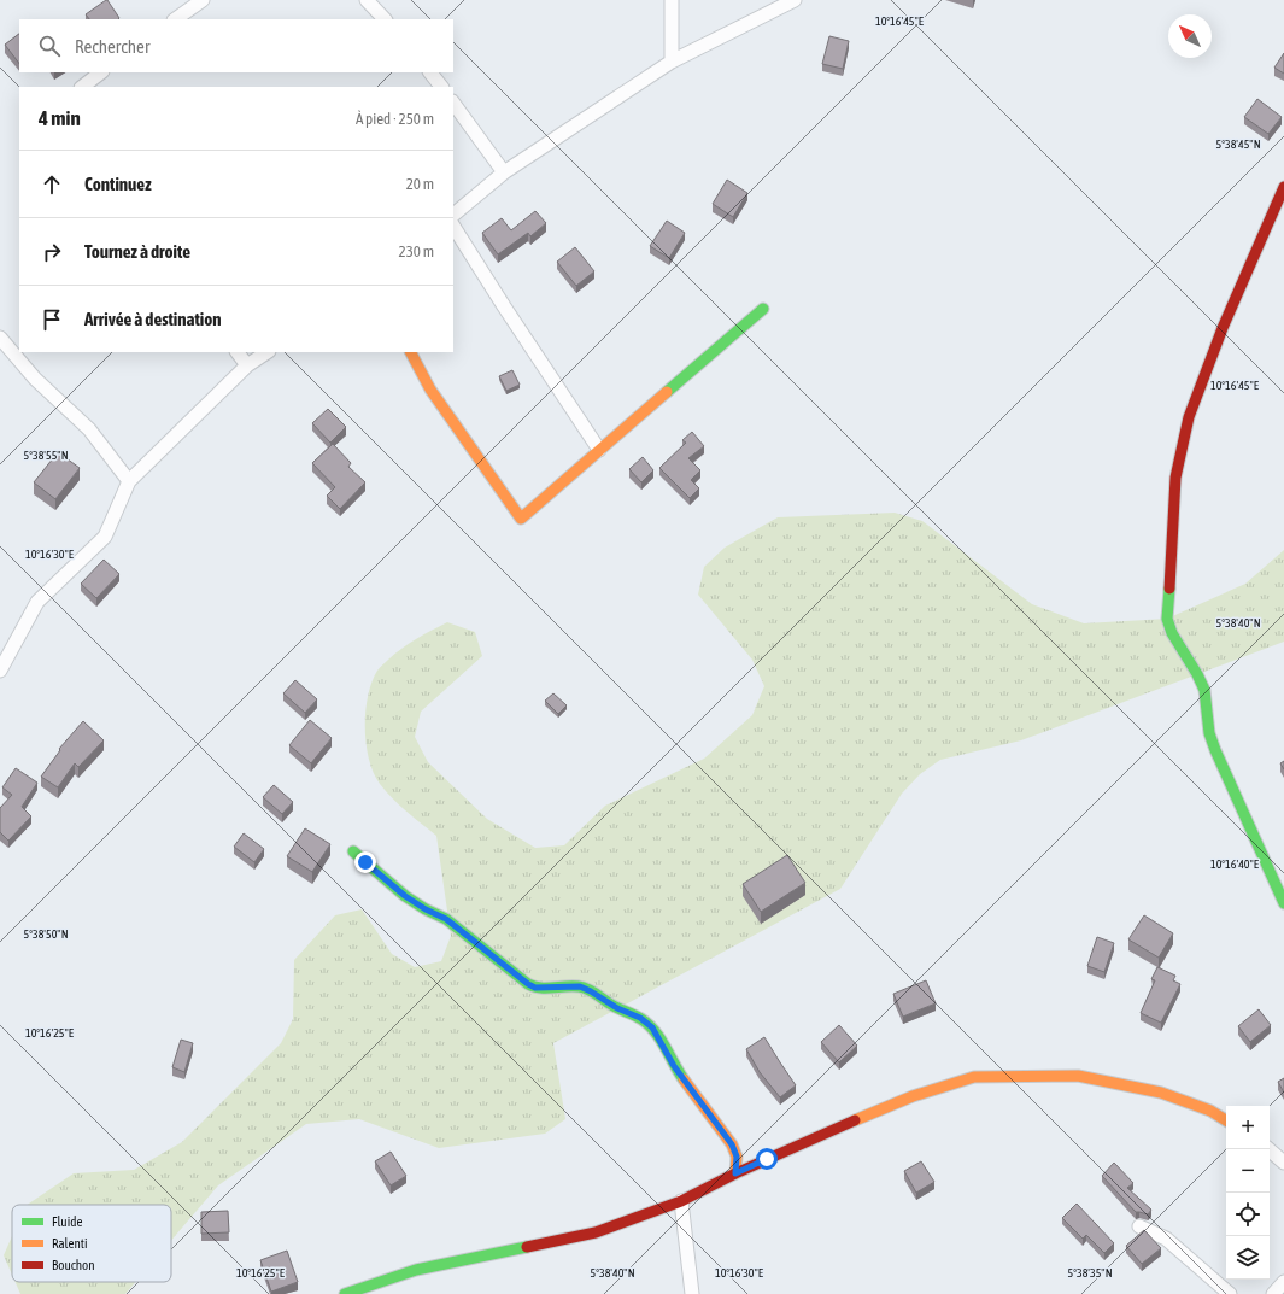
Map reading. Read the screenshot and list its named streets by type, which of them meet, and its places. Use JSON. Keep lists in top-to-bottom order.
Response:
{
  "legend": ["Fluide", "Ralenti", "Bouchon"],
  "north": "top left",
  "page": {
    "search": "Rechercher",
    "heading": ["4 min", "À pied · 250 m"],
    "list": [
      ["Continuez", "20 m"],
      ["Tournez à droite", "230 m"],
      "Arrivée à destination"
    ],
    "map_buttons": ["+", "−"]
  },
  "coordinates": [
    "10°16'45\"E",
    "5°38'45\"N",
    "5°38'55\"N",
    "10°16'30\"E",
    "5°38'40\"N",
    "10°16'40\"E",
    "5°38'50\"N",
    "10°16'25\"E",
    "5°38'35\"N"
  ]
}
